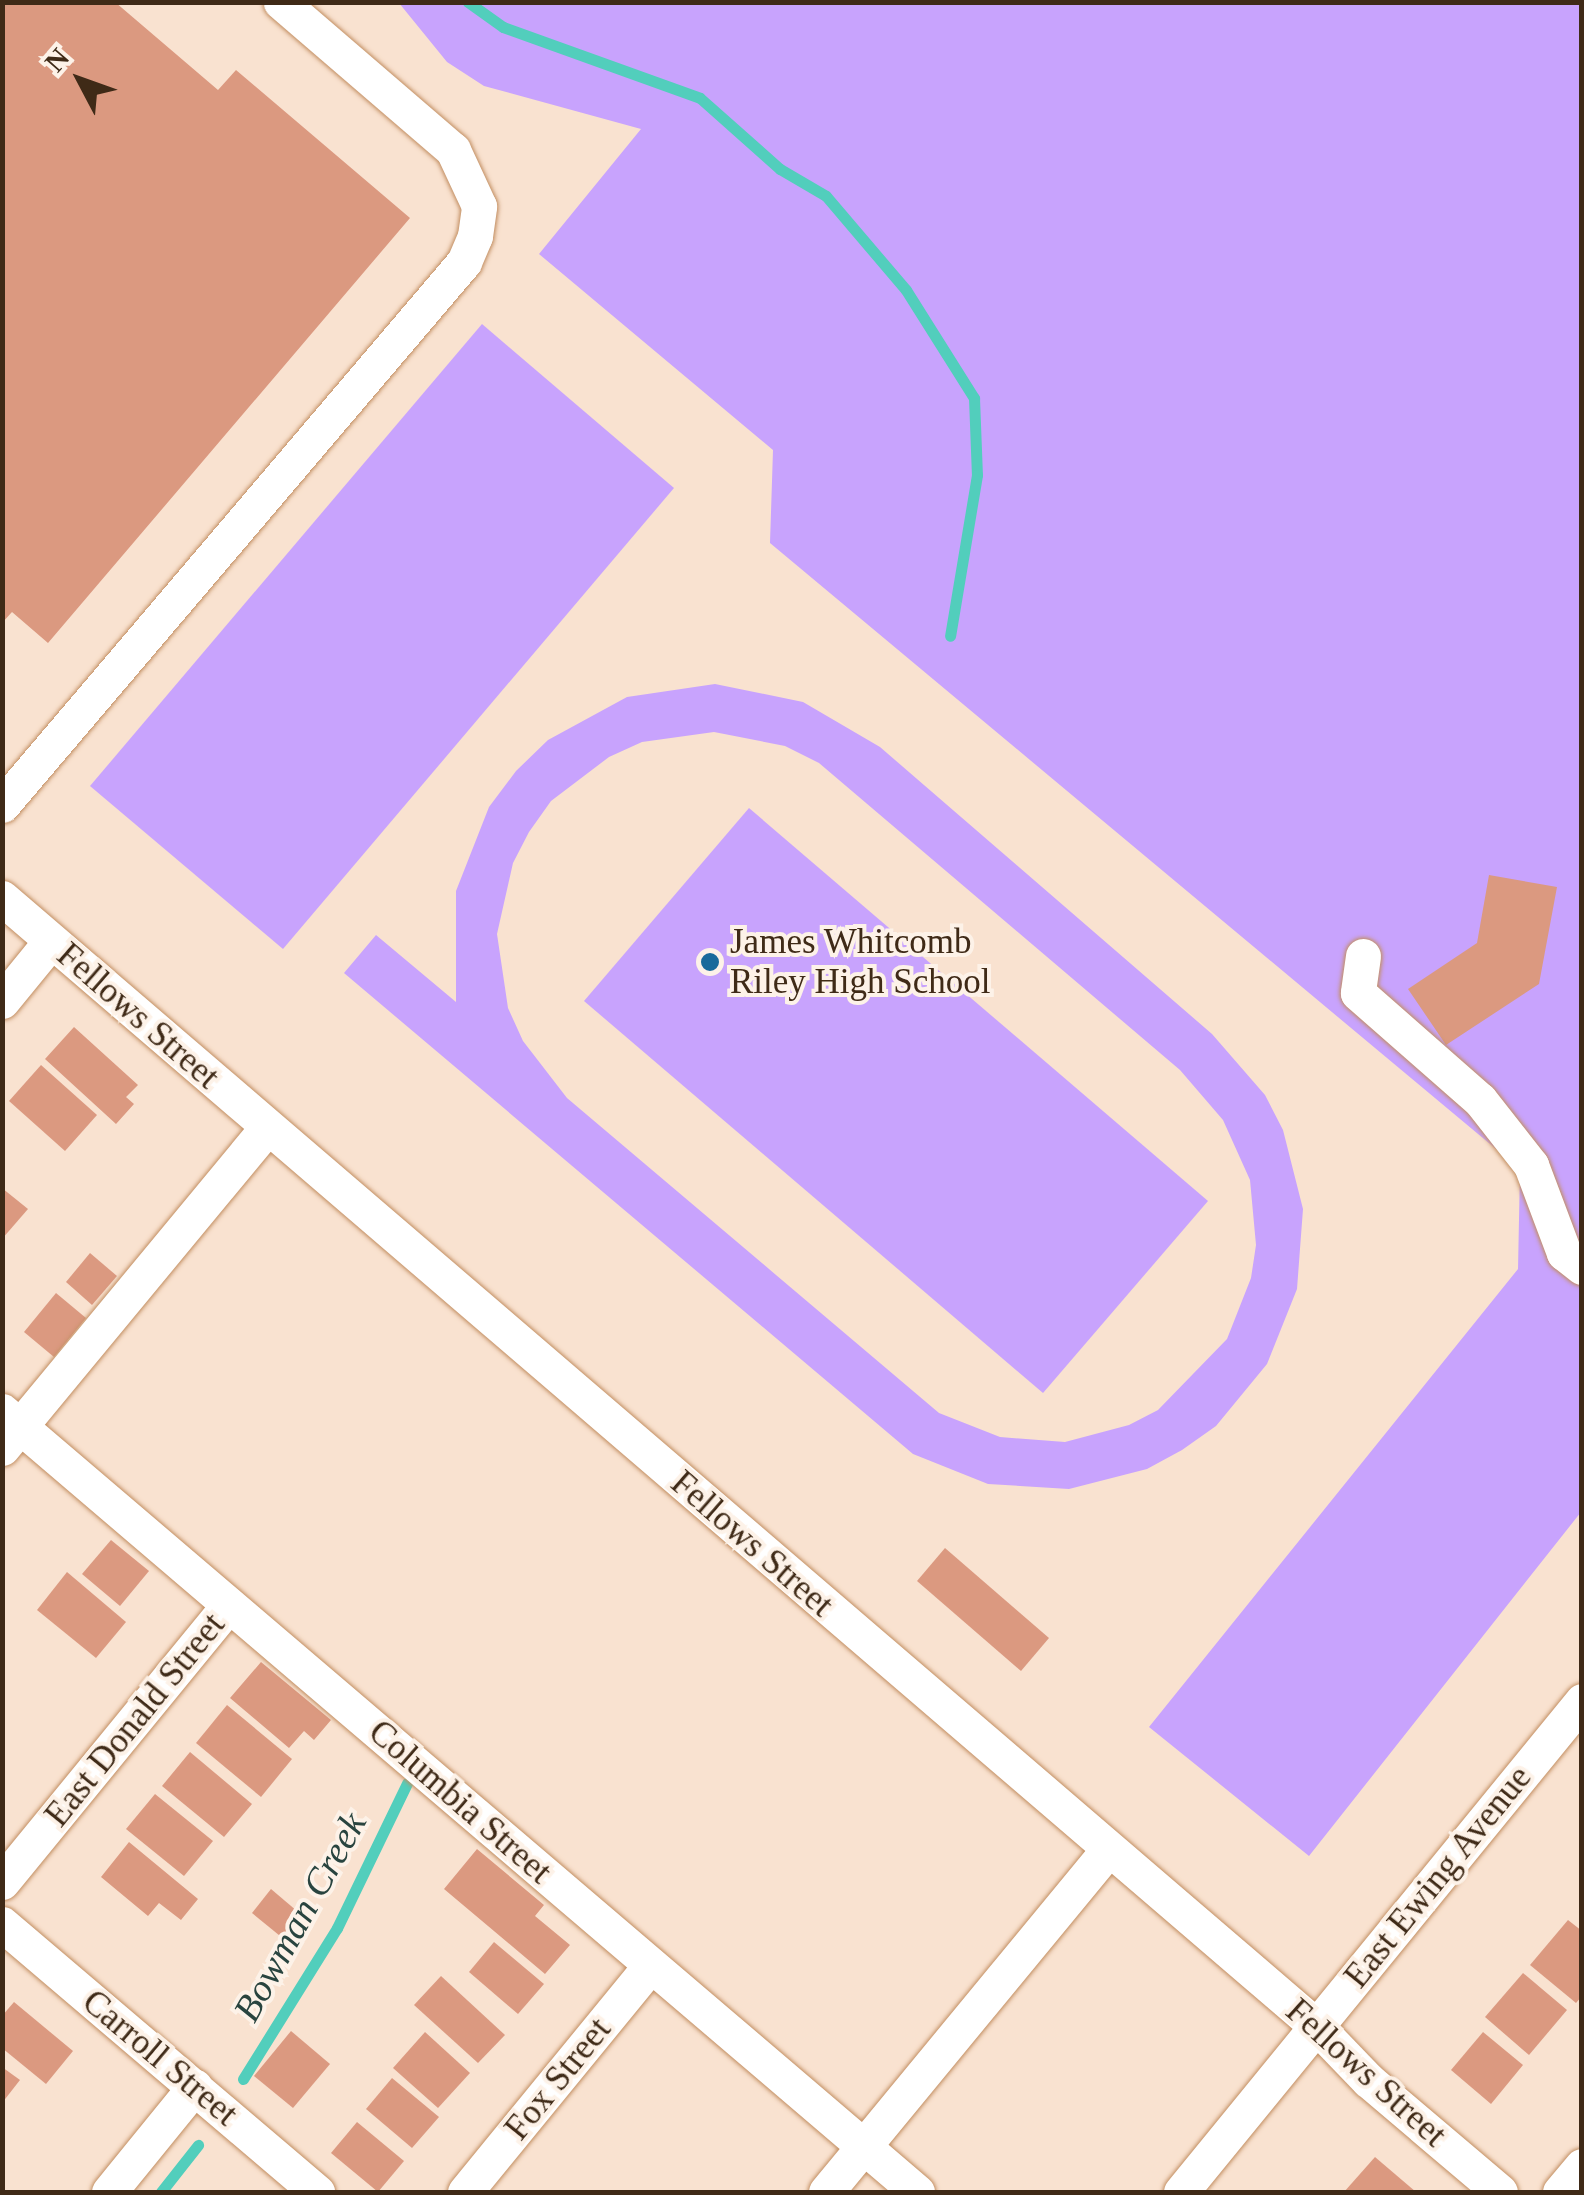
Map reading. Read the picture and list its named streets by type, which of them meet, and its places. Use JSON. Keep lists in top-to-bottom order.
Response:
{
  "streets": {
    "street": [
      "Fellows Street",
      "East Donald Street",
      "Columbia Street",
      "East Ewing Avenue",
      "Carroll Street",
      "Fox Street"
    ]
  },
  "crossings": [
    ["Fellows Street", "East Ewing Avenue"],
    ["East Donald Street", "Columbia Street"],
    ["Columbia Street", "Fox Street"]
  ],
  "water": ["Bowman Creek"],
  "places": ["James Whitcomb Riley High School"],
  "north": "top left"
}
